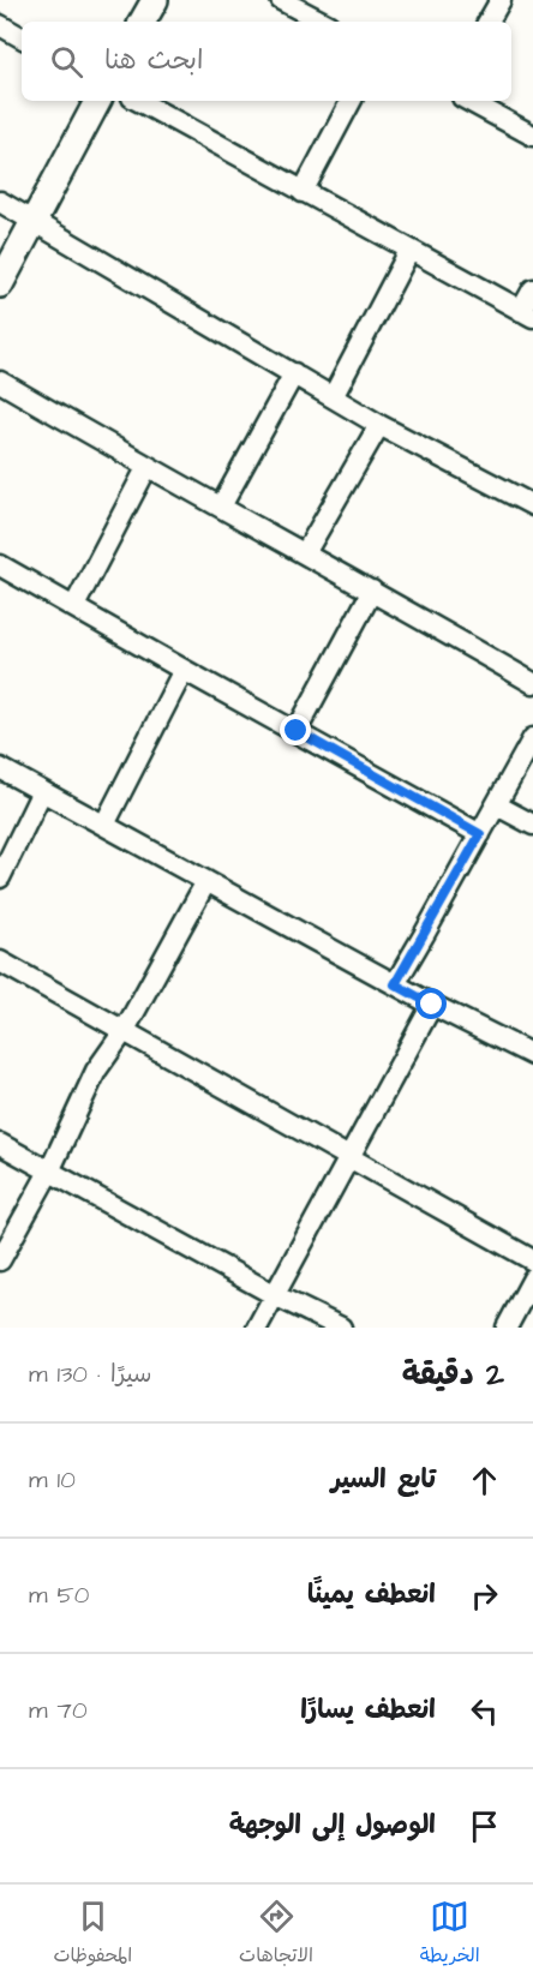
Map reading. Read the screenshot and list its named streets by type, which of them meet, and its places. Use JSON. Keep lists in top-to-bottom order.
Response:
{
  "page": {
    "search": "ابحث هنا",
    "heading": ["2 دقيقة", "سيرًا · 130 m"],
    "list": [
      ["تابع السير", "10 m"],
      ["انعطف يمينًا", "50 m"],
      ["انعطف يسارًا", "70 m"],
      "الوصول إلى الوجهة"
    ],
    "nav": ["الخريطة", "الاتجاهات", "المحفوظات"]
  }
}
